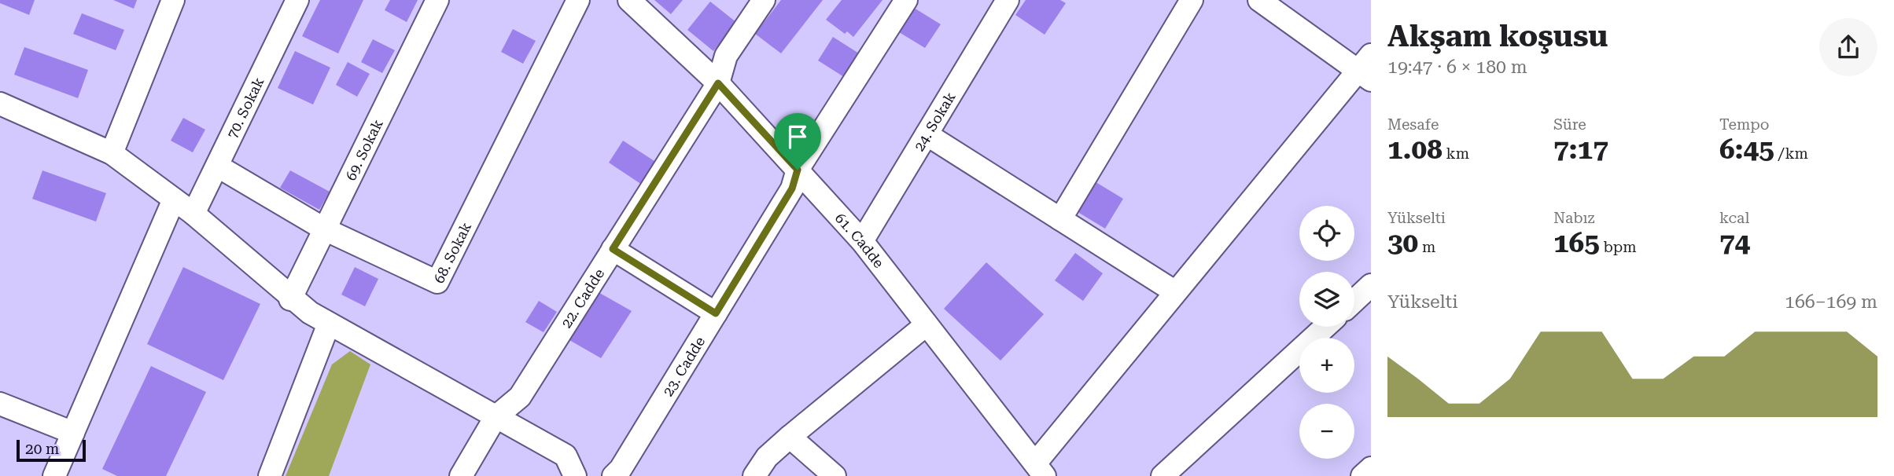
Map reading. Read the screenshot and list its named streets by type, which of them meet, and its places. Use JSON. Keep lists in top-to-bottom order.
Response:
{
  "streets": {
    "street": [
      "70. Sokak",
      "24. Sokak",
      "69. Sokak",
      "61. Cadde",
      "68. Sokak",
      "22. Cadde",
      "23. Cadde"
    ]
  },
  "crossings": [
    ["70. Sokak", "68. Sokak"],
    ["24. Sokak", "61. Cadde"],
    ["69. Sokak", "68. Sokak"],
    ["61. Cadde", "22. Cadde"],
    ["61. Cadde", "23. Cadde"]
  ],
  "scale_bar": "20 m",
  "page": {
    "heading": ["Akşam koşusu", "19:47 · 6 × 180 m"],
    "stats": [
      ["Mesafe", "1.08 km"],
      ["Süre", "7:17"],
      ["Tempo", "6:45 /km"],
      ["Yükselti", "30 m"],
      ["Nabız", "165 bpm"],
      ["kcal", "74"]
    ],
    "map_buttons": ["+", "−"],
    "chart": ["Yükselti", "166–169 m"],
    "scale": "20 m"
  }
}
